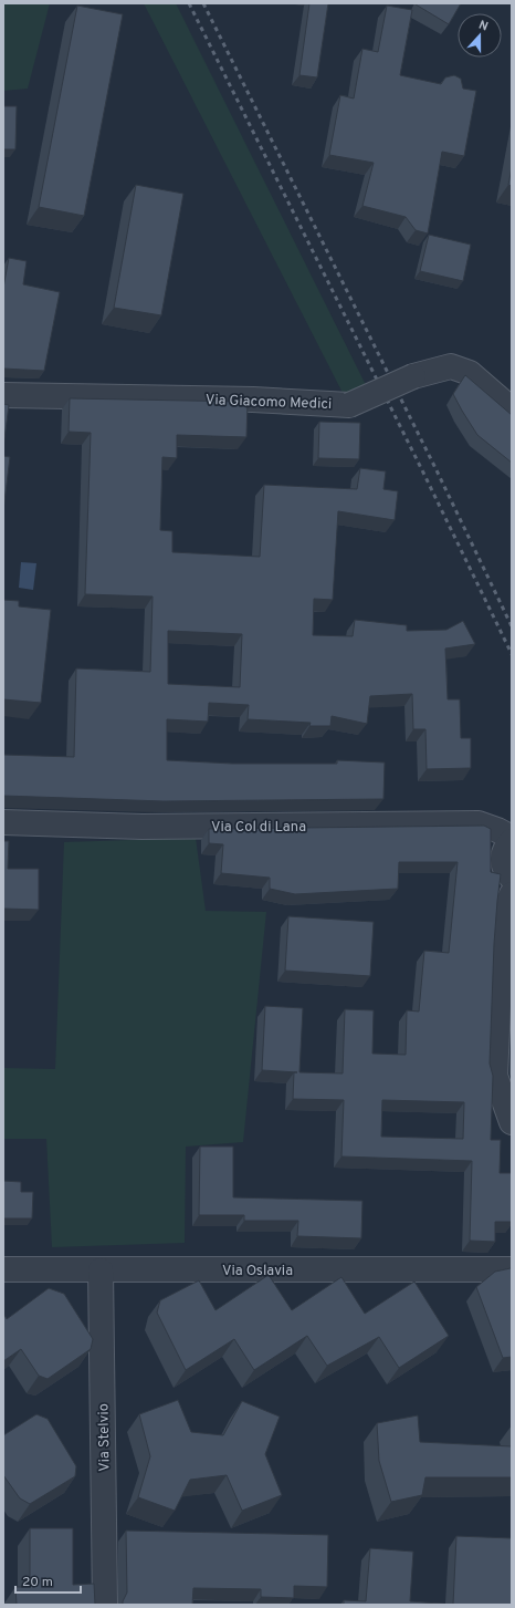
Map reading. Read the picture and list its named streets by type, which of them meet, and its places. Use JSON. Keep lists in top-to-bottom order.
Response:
{
  "streets": {
    "street": [
      "Via Giacomo Medici",
      "Via Col di Lana",
      "Via Oslavia",
      "Via Stelvio"
    ]
  },
  "crossings": [
    ["Via Oslavia", "Via Stelvio"]
  ],
  "scale_bar": "20 m",
  "north": "top"
}
